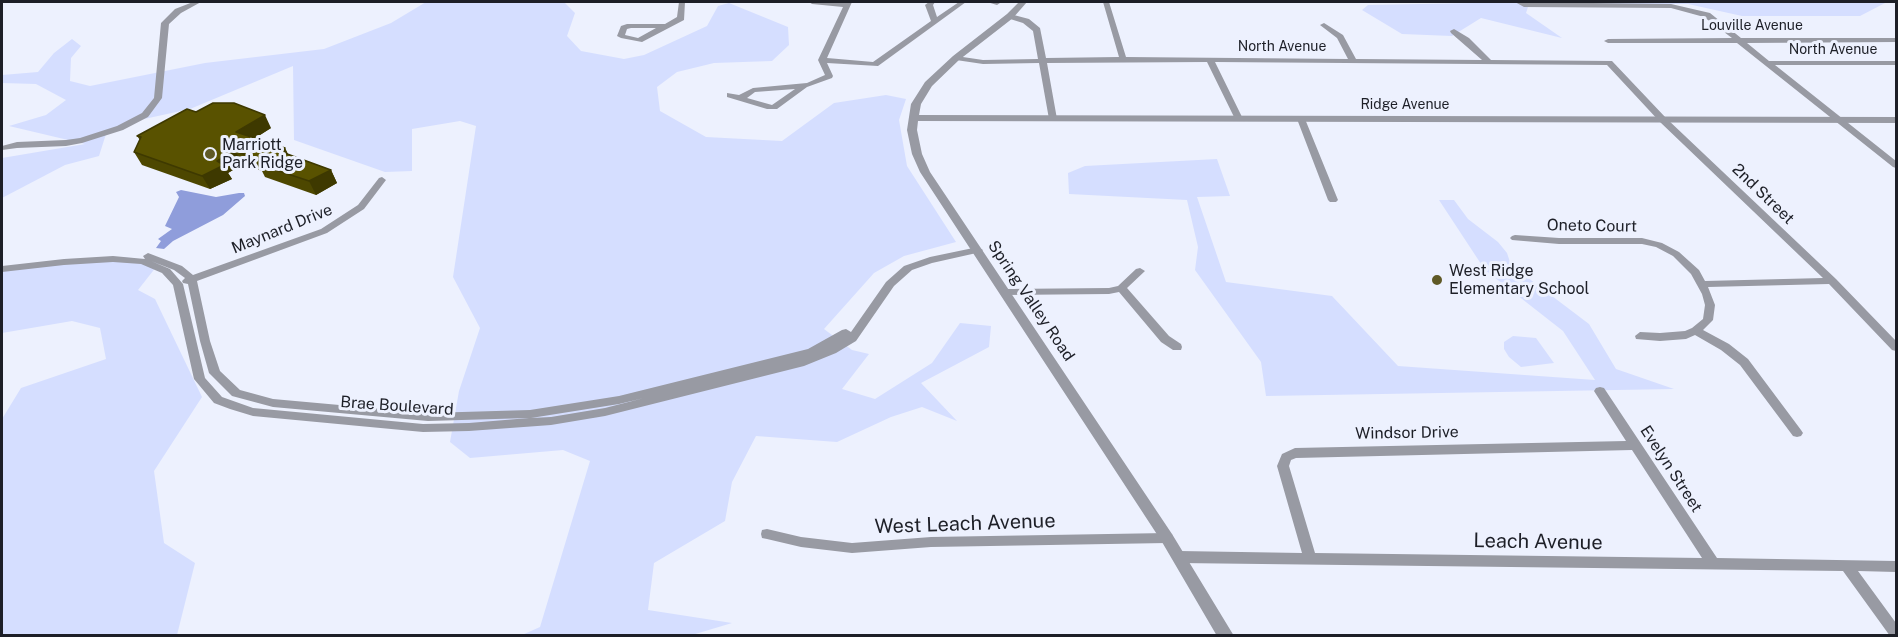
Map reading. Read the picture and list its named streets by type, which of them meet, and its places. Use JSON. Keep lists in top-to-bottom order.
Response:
{
  "streets": {
    "street": [
      "Louville Avenue",
      "North Avenue",
      "Ridge Avenue",
      "2nd Street",
      "Oneto Court",
      "Maynard Drive",
      "Spring Valley Road",
      "Brae Boulevard",
      "Windsor Drive",
      "Evelyn Street",
      "West Leach Avenue",
      "Leach Avenue"
    ]
  },
  "crossings": [
    ["North Avenue", "2nd Street"],
    ["North Avenue", "Spring Valley Road"],
    ["Ridge Avenue", "2nd Street"],
    ["Ridge Avenue", "Spring Valley Road"],
    ["Maynard Drive", "Brae Boulevard"],
    ["Spring Valley Road", "Brae Boulevard"],
    ["Spring Valley Road", "West Leach Avenue"],
    ["Spring Valley Road", "Leach Avenue"],
    ["Windsor Drive", "Evelyn Street"],
    ["Windsor Drive", "Leach Avenue"],
    ["Evelyn Street", "Leach Avenue"]
  ],
  "places": ["Marriott Park Ridge", "West Ridge Elementary School"]
}
